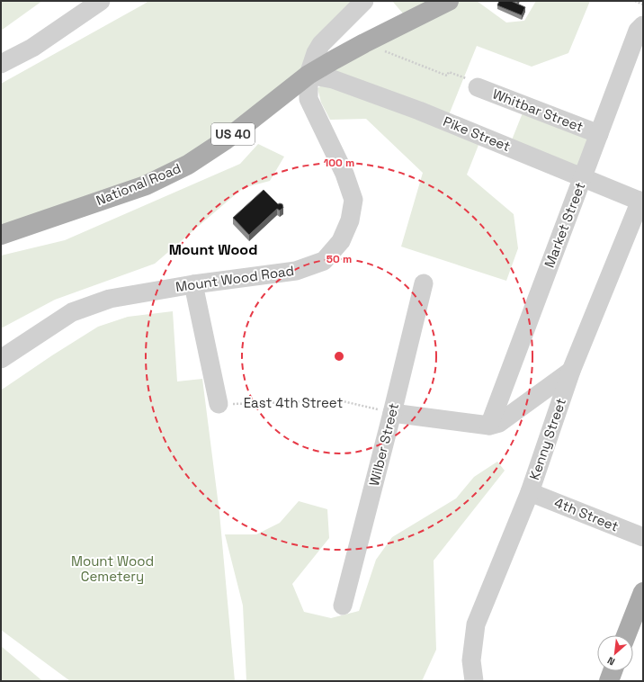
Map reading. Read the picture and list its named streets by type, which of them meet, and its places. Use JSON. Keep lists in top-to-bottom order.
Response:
{
  "streets": {
    "main road": ["US 40", "National Road"],
    "street": [
      "Whitbar Street",
      "Pike Street",
      "Market Street",
      "Mount Wood Road",
      "Kenny Street",
      "Wilber Street",
      "4th Street"
    ],
    "path": ["East 4th Street"]
  },
  "crossings": [
    ["Whitbar Street", "Market Street"],
    ["Pike Street", "National Road"],
    ["Pike Street", "Market Street"],
    ["Pike Street", "Mount Wood Road"],
    ["Pike Street", "Kenny Street"],
    ["National Road", "Mount Wood Road"],
    ["East 4th Street", "Wilber Street"],
    ["Kenny Street", "4th Street"]
  ],
  "districts": ["Mount Wood"],
  "parks": ["Mount Wood Cemetery"],
  "north": "bottom left",
  "rings": ["100 m", "50 m"]
}
